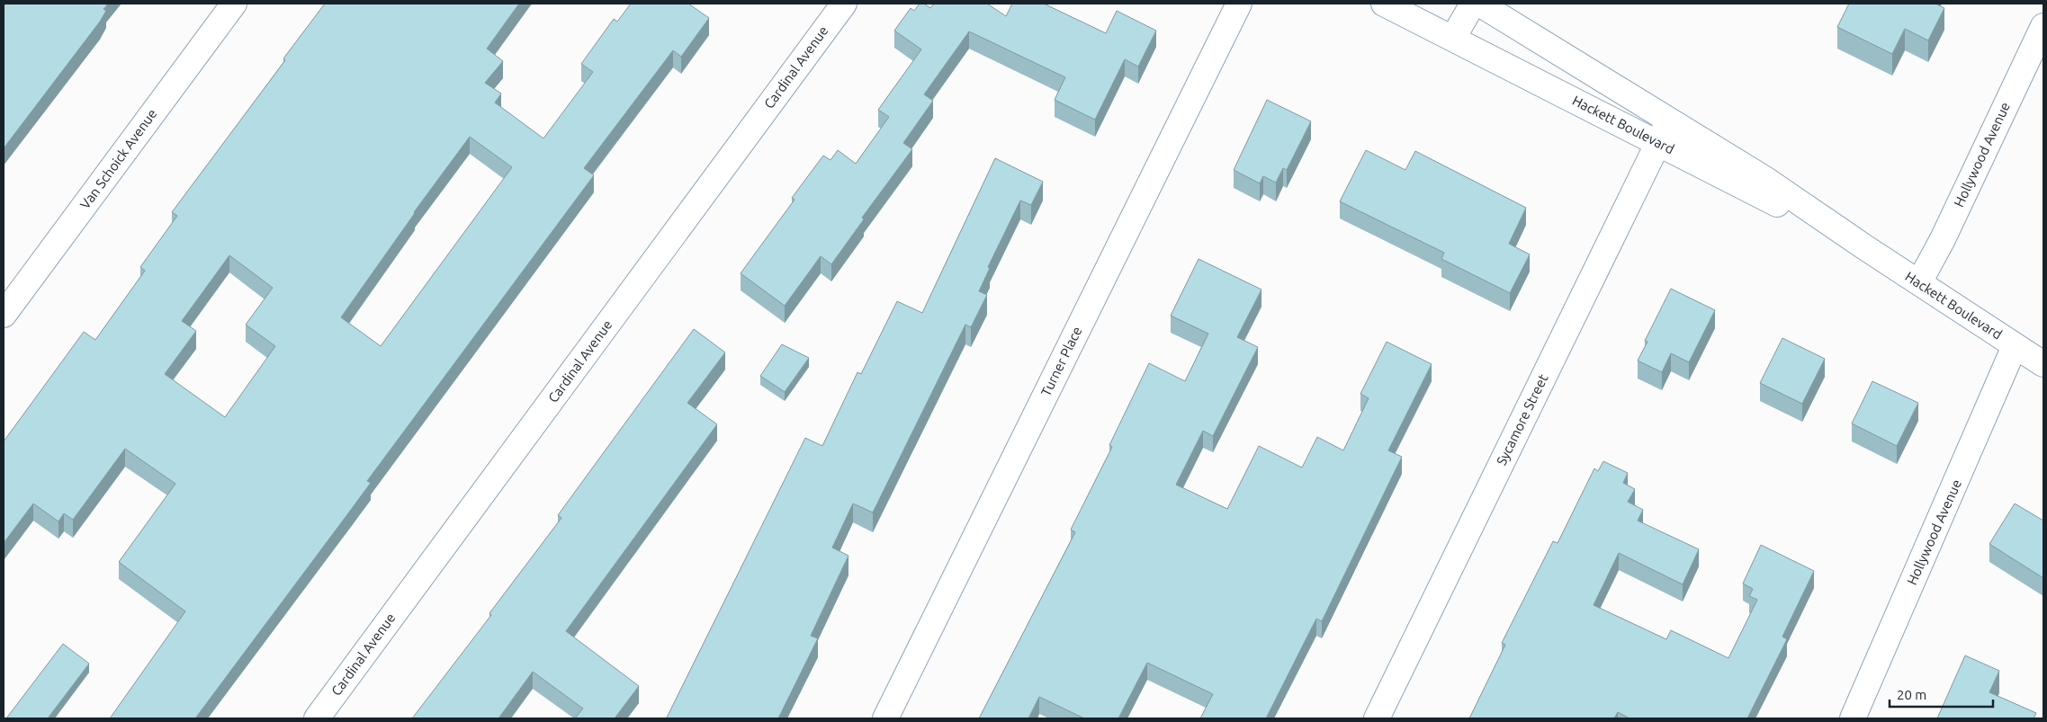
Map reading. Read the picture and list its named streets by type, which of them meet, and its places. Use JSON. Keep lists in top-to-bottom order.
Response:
{
  "streets": {
    "street": [
      "Cardinal Avenue",
      "Hackett Boulevard",
      "Hollywood Avenue",
      "Van Schoick Avenue",
      "Turner Place",
      "Sycamore Street"
    ]
  },
  "crossings": [
    ["Hackett Boulevard", "Hollywood Avenue"],
    ["Hackett Boulevard", "Sycamore Street"]
  ],
  "scale_bar": "20 m"
}
